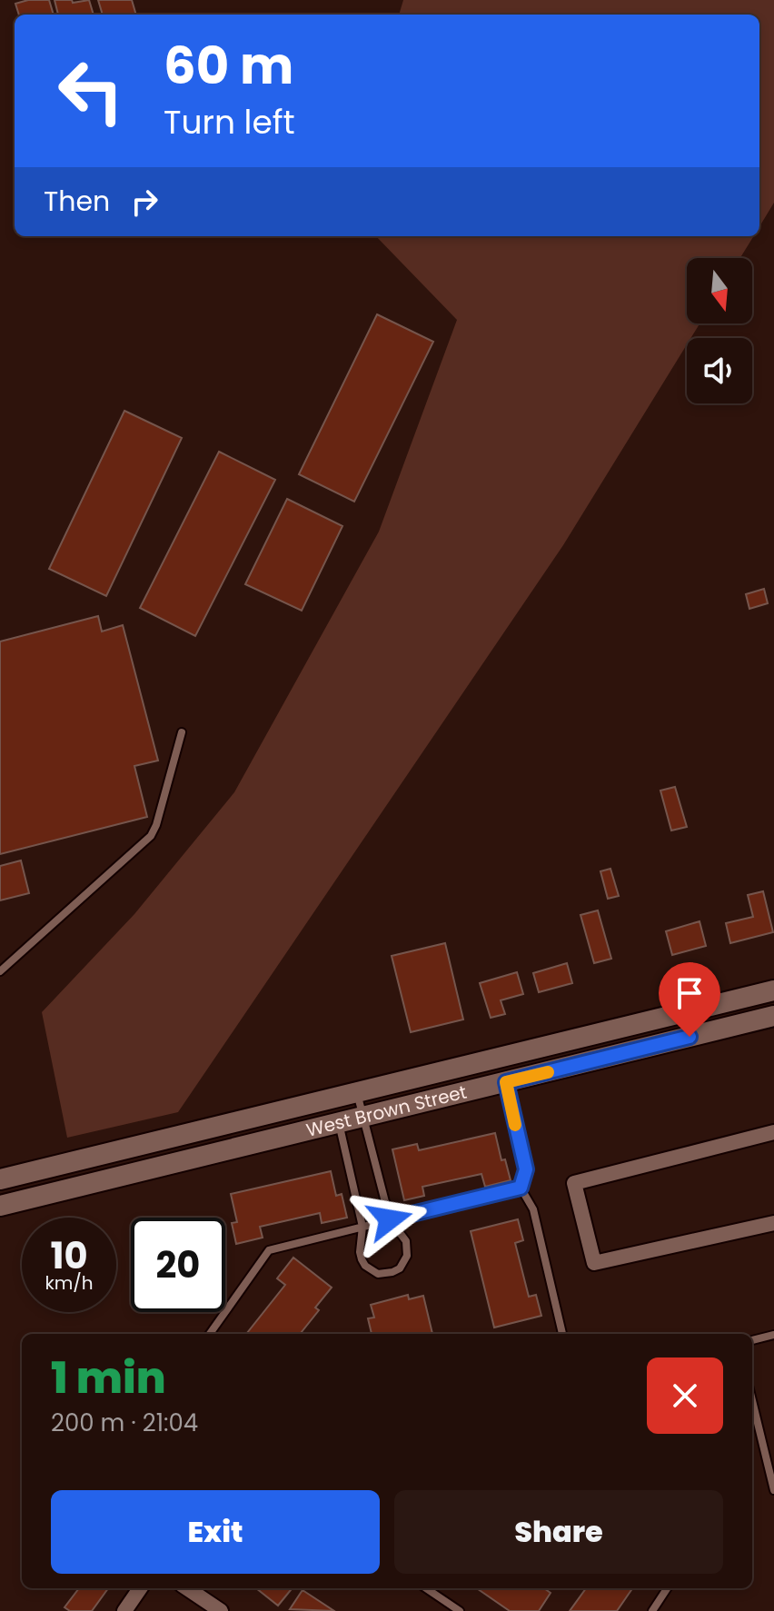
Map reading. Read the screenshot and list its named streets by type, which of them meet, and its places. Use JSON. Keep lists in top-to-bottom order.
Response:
{
  "streets": {
    "main road": ["West Brown Street"]
  },
  "north": "bottom",
  "page": {
    "turn": ["60 m", "Turn left"],
    "then": "Then",
    "speed": "10 km/h",
    "limit": "20",
    "heading": ["1 min", "200 m · 21:04"],
    "buttons": ["Exit", "Share"]
  }
}
